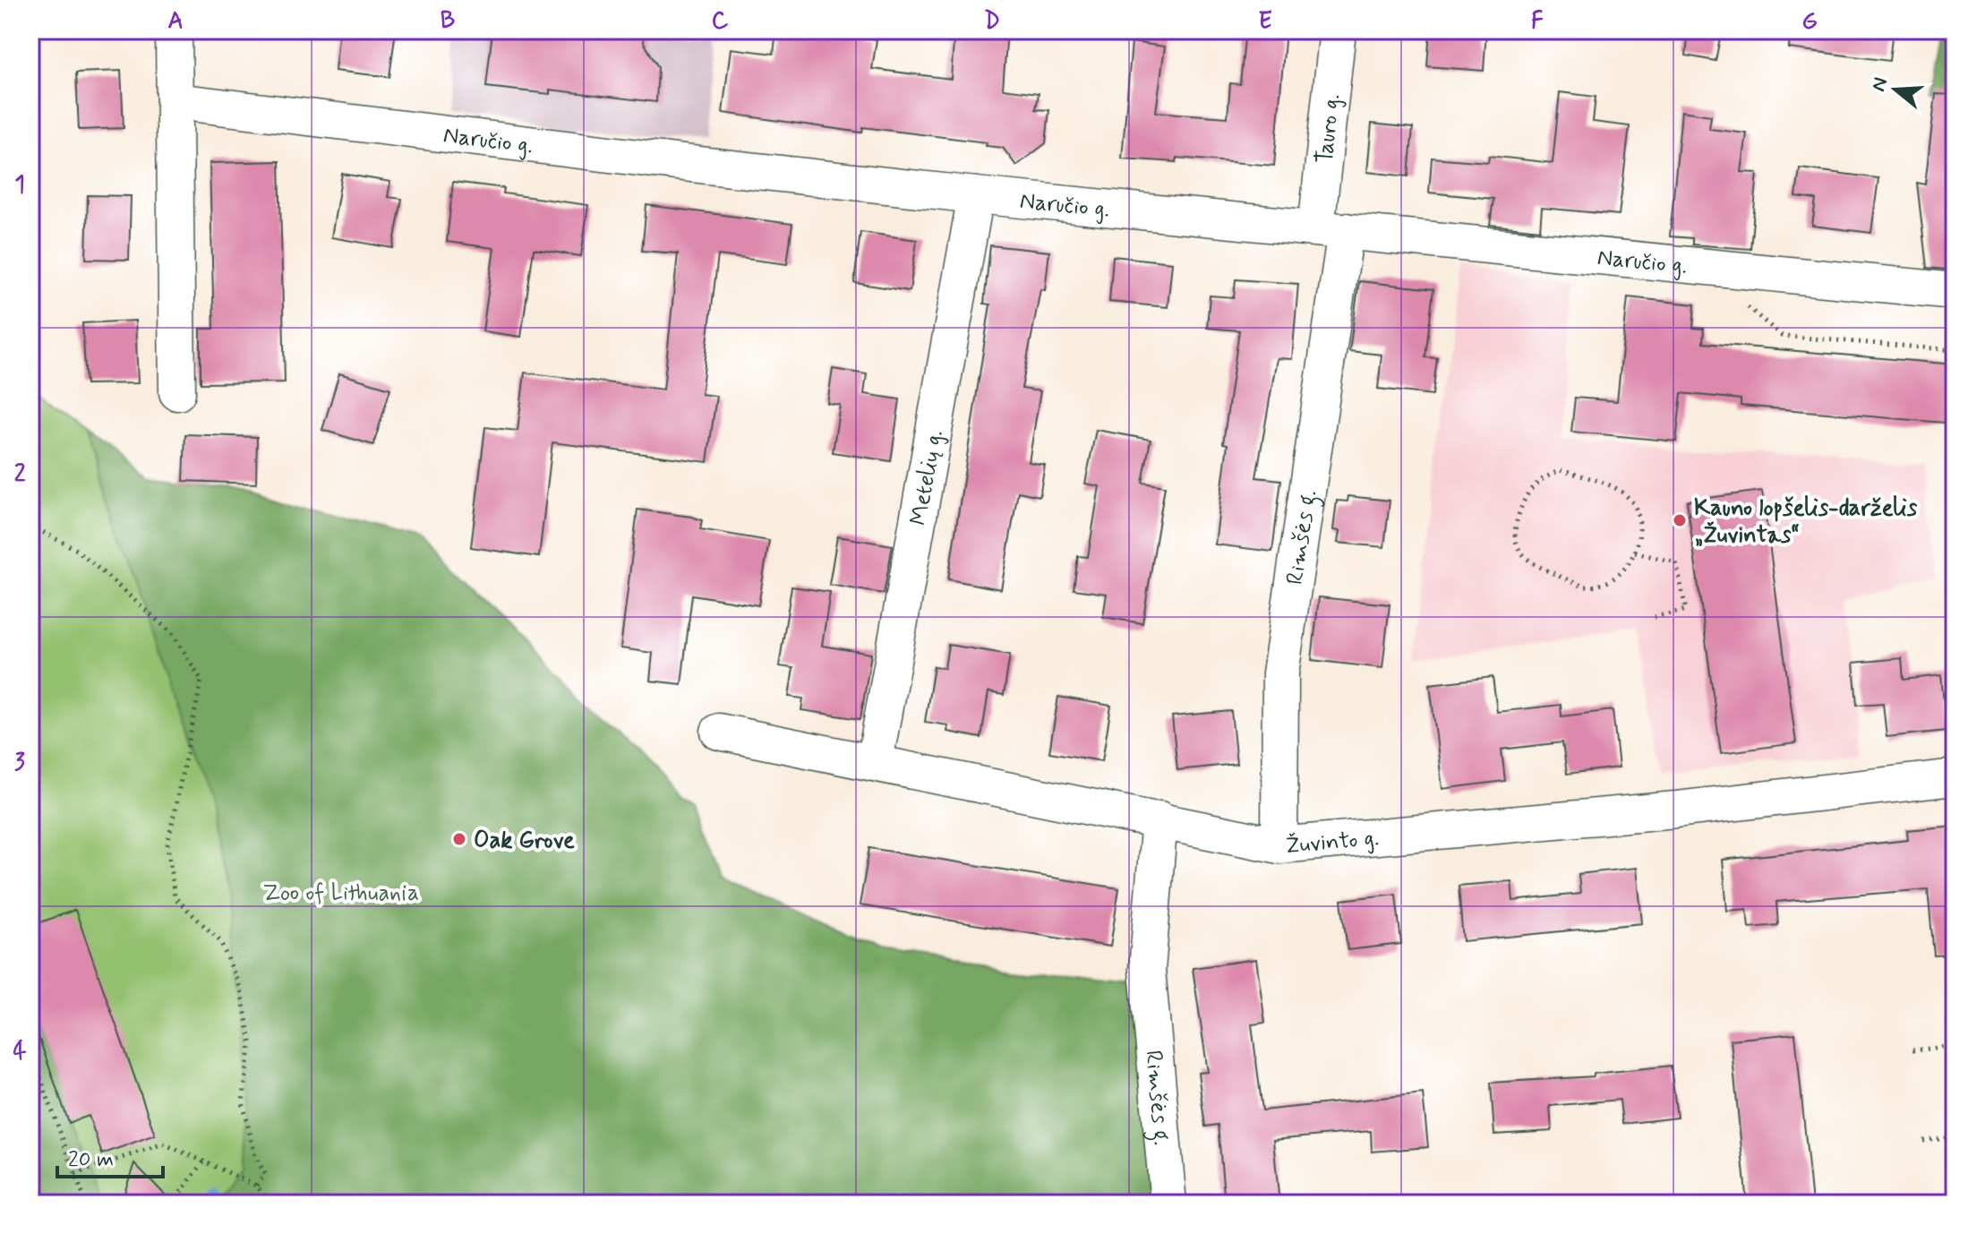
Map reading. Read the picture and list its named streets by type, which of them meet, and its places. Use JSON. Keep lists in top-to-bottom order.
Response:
{
  "streets": {
    "street": [
      "Tauro g.",
      "Naručio g.",
      "Metelių g.",
      "Rimšės g.",
      "Žuvinto g."
    ]
  },
  "crossings": [
    ["Tauro g.", "Naručio g."],
    ["Tauro g.", "Rimšės g."],
    ["Naručio g.", "Metelių g."],
    ["Naručio g.", "Rimšės g."],
    ["Metelių g.", "Žuvinto g."],
    ["Rimšės g.", "Žuvinto g."]
  ],
  "parks": ["Zoo of Lithuania"],
  "places": ["Kauno lopšelis-darželis „Žuvintas“", "Oak Grove"],
  "scale_bar": "20 m",
  "north": "left",
  "grid": {
    "columns": [
      "A",
      "B",
      "C",
      "D",
      "E",
      "F",
      "G"
    ],
    "rows": [
      "1",
      "2",
      "3",
      "4"
    ]
  }
}
